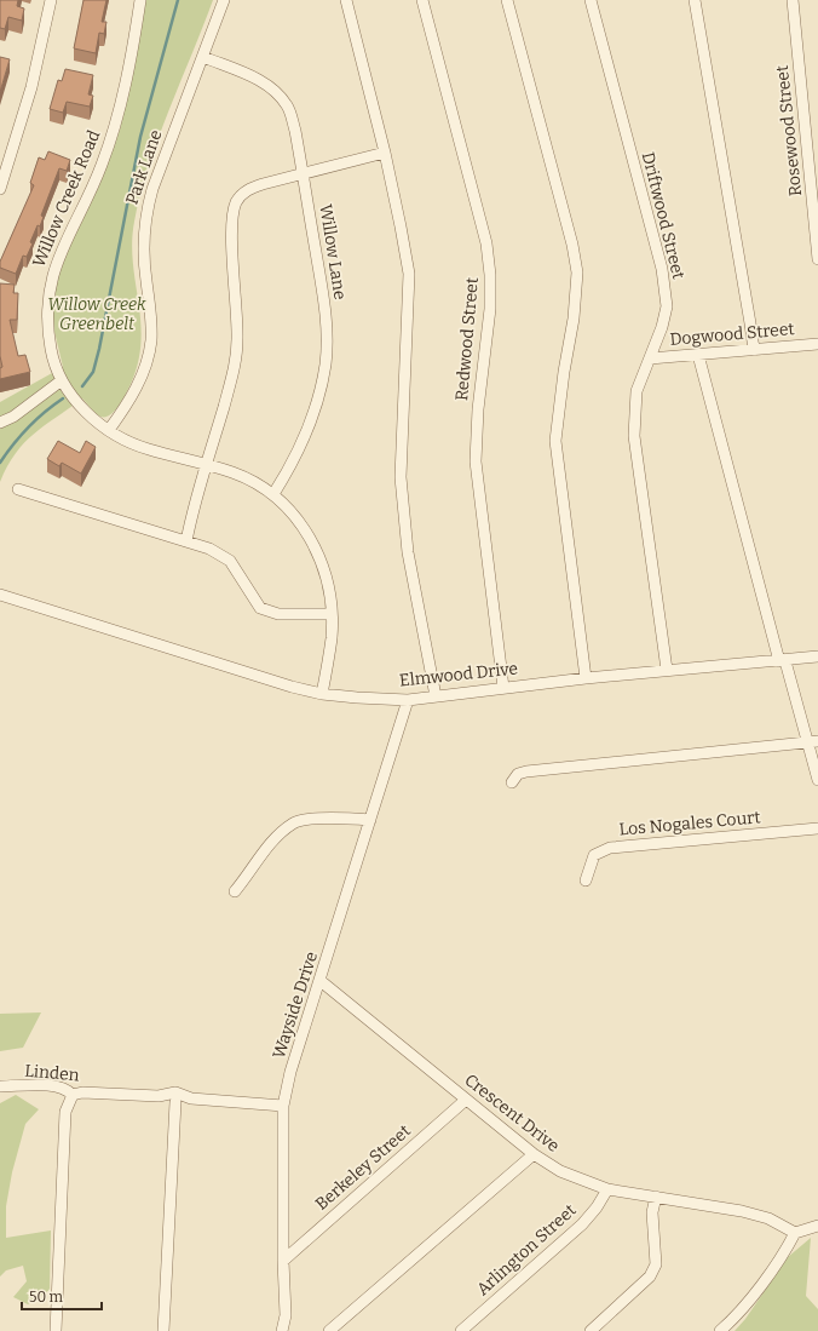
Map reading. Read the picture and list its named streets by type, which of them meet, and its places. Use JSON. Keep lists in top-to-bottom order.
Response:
{
  "streets": {
    "street": [
      "Rosewood Street",
      "Park Lane",
      "Willow Creek Road",
      "Driftwood Street",
      "Willow Lane",
      "Dogwood Street",
      "Redwood Street",
      "Elmwood Drive",
      "Los Nogales Court",
      "Wayside Drive",
      "Linden",
      "Crescent Drive",
      "Berkeley Street",
      "Arlington Street"
    ]
  },
  "crossings": [
    ["Park Lane", "Willow Creek Road"],
    ["Park Lane", "Willow Lane"],
    ["Willow Creek Road", "Willow Lane"],
    ["Willow Creek Road", "Elmwood Drive"],
    ["Driftwood Street", "Dogwood Street"],
    ["Driftwood Street", "Elmwood Drive"],
    ["Redwood Street", "Elmwood Drive"],
    ["Elmwood Drive", "Wayside Drive"],
    ["Wayside Drive", "Linden"],
    ["Wayside Drive", "Crescent Drive"],
    ["Wayside Drive", "Berkeley Street"],
    ["Crescent Drive", "Berkeley Street"],
    ["Crescent Drive", "Arlington Street"]
  ],
  "parks": ["Willow Creek Greenbelt"],
  "scale_bar": "50 m"
}
